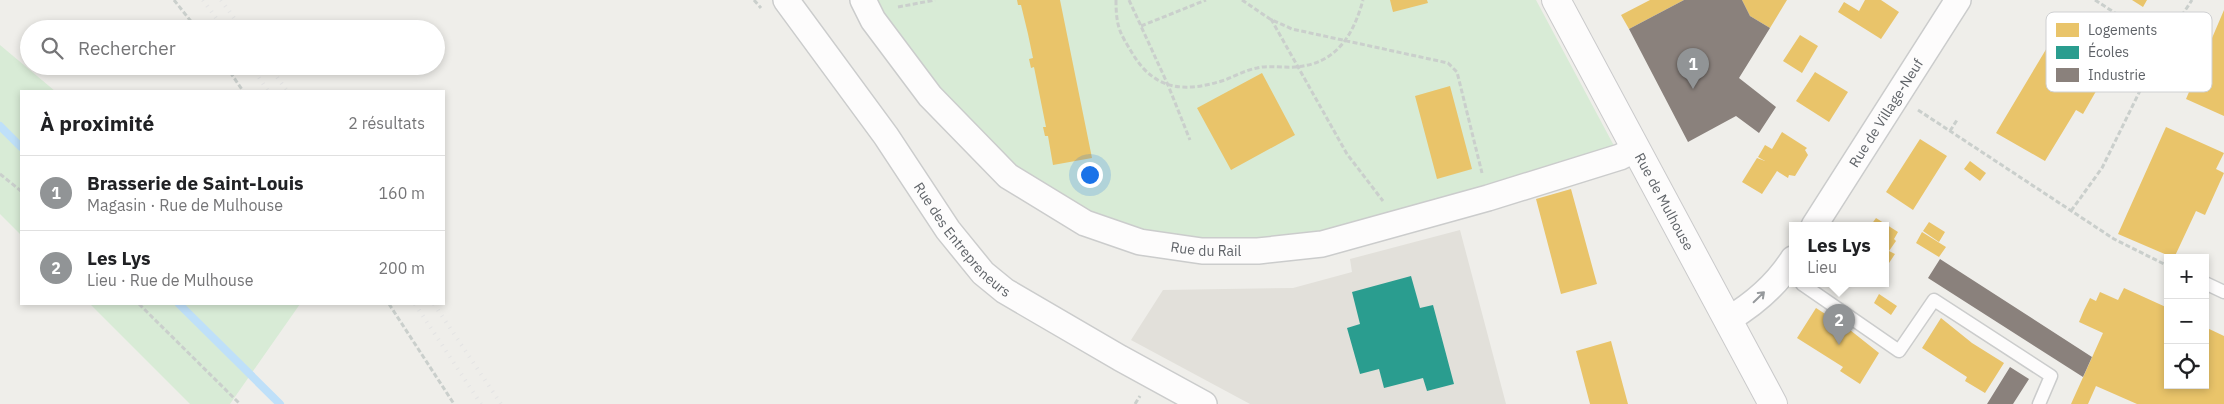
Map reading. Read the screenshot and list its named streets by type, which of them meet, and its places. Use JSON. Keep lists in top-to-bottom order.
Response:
{
  "streets": {
    "main road": ["Rue de Mulhouse"],
    "street": ["Rue de Village-Neuf", "Rue des Entrepreneurs", "Rue du Rail"]
  },
  "crossings": [
    ["Rue de Mulhouse", "Rue du Rail"]
  ],
  "legend": ["Logements", "Écoles", "Industrie"],
  "page": {
    "search": "Rechercher",
    "pins": ["1", "2"],
    "heading": ["À proximité", "2 résultats"],
    "list": [
      {
        "mark": "1",
        "name": "Brasserie de Saint-Louis",
        "note": "Magasin · Rue de Mulhouse",
        "value": "160 m"
      },
      {
        "mark": "2",
        "name": "Les Lys",
        "note": "Lieu · Rue de Mulhouse",
        "value": "200 m"
      }
    ],
    "popup": ["Les Lys", "Lieu"],
    "map_buttons": ["+", "−"]
  }
}
